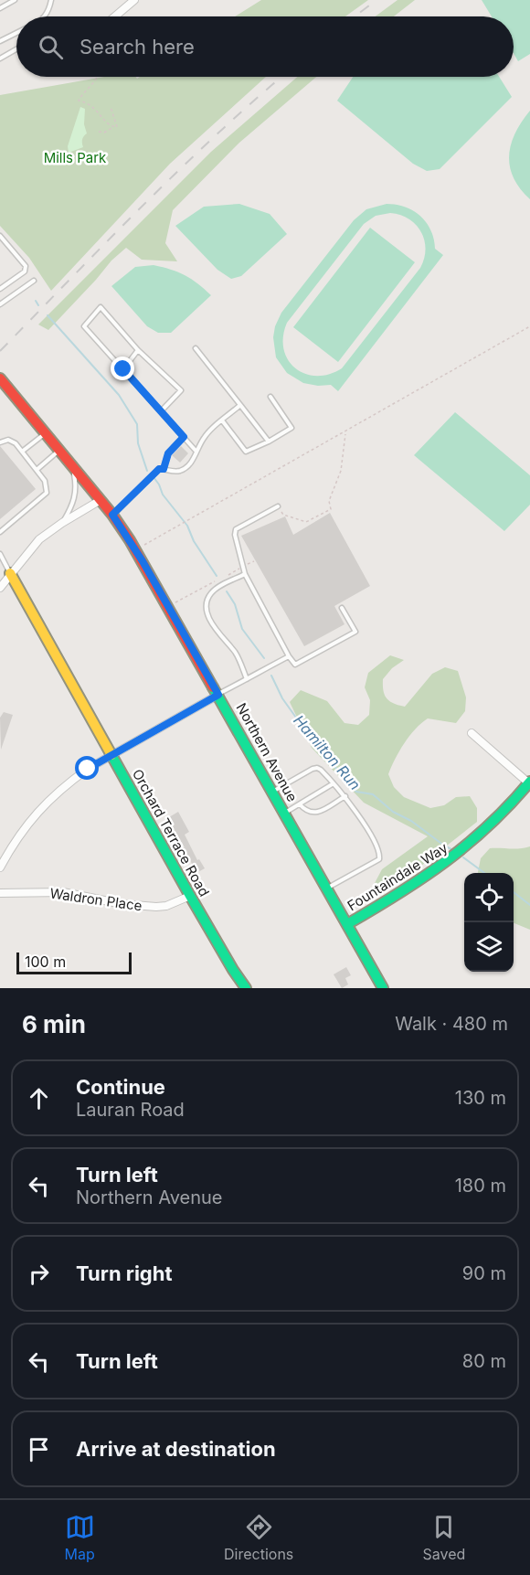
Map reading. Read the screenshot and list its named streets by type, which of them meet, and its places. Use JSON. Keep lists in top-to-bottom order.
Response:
{
  "streets": {
    "main road": ["Northern Avenue", "Orchard Terrace Road", "Fountaindale Way"],
    "street": ["Waldron Place"]
  },
  "crossings": [
    ["Northern Avenue", "Fountaindale Way"],
    ["Orchard Terrace Road", "Waldron Place"]
  ],
  "water": ["Hamilton Run"],
  "parks": ["Mills Park"],
  "scale_bar": "100 m",
  "page": {
    "search": "Search here",
    "scale": "100 m",
    "heading": ["6 min", "Walk · 480 m"],
    "list": [
      ["Continue", "Lauran Road", "130 m"],
      ["Turn left", "Northern Avenue", "180 m"],
      ["Turn right", "90 m"],
      ["Turn left", "80 m"],
      "Arrive at destination"
    ],
    "nav": ["Map", "Directions", "Saved"]
  }
}
